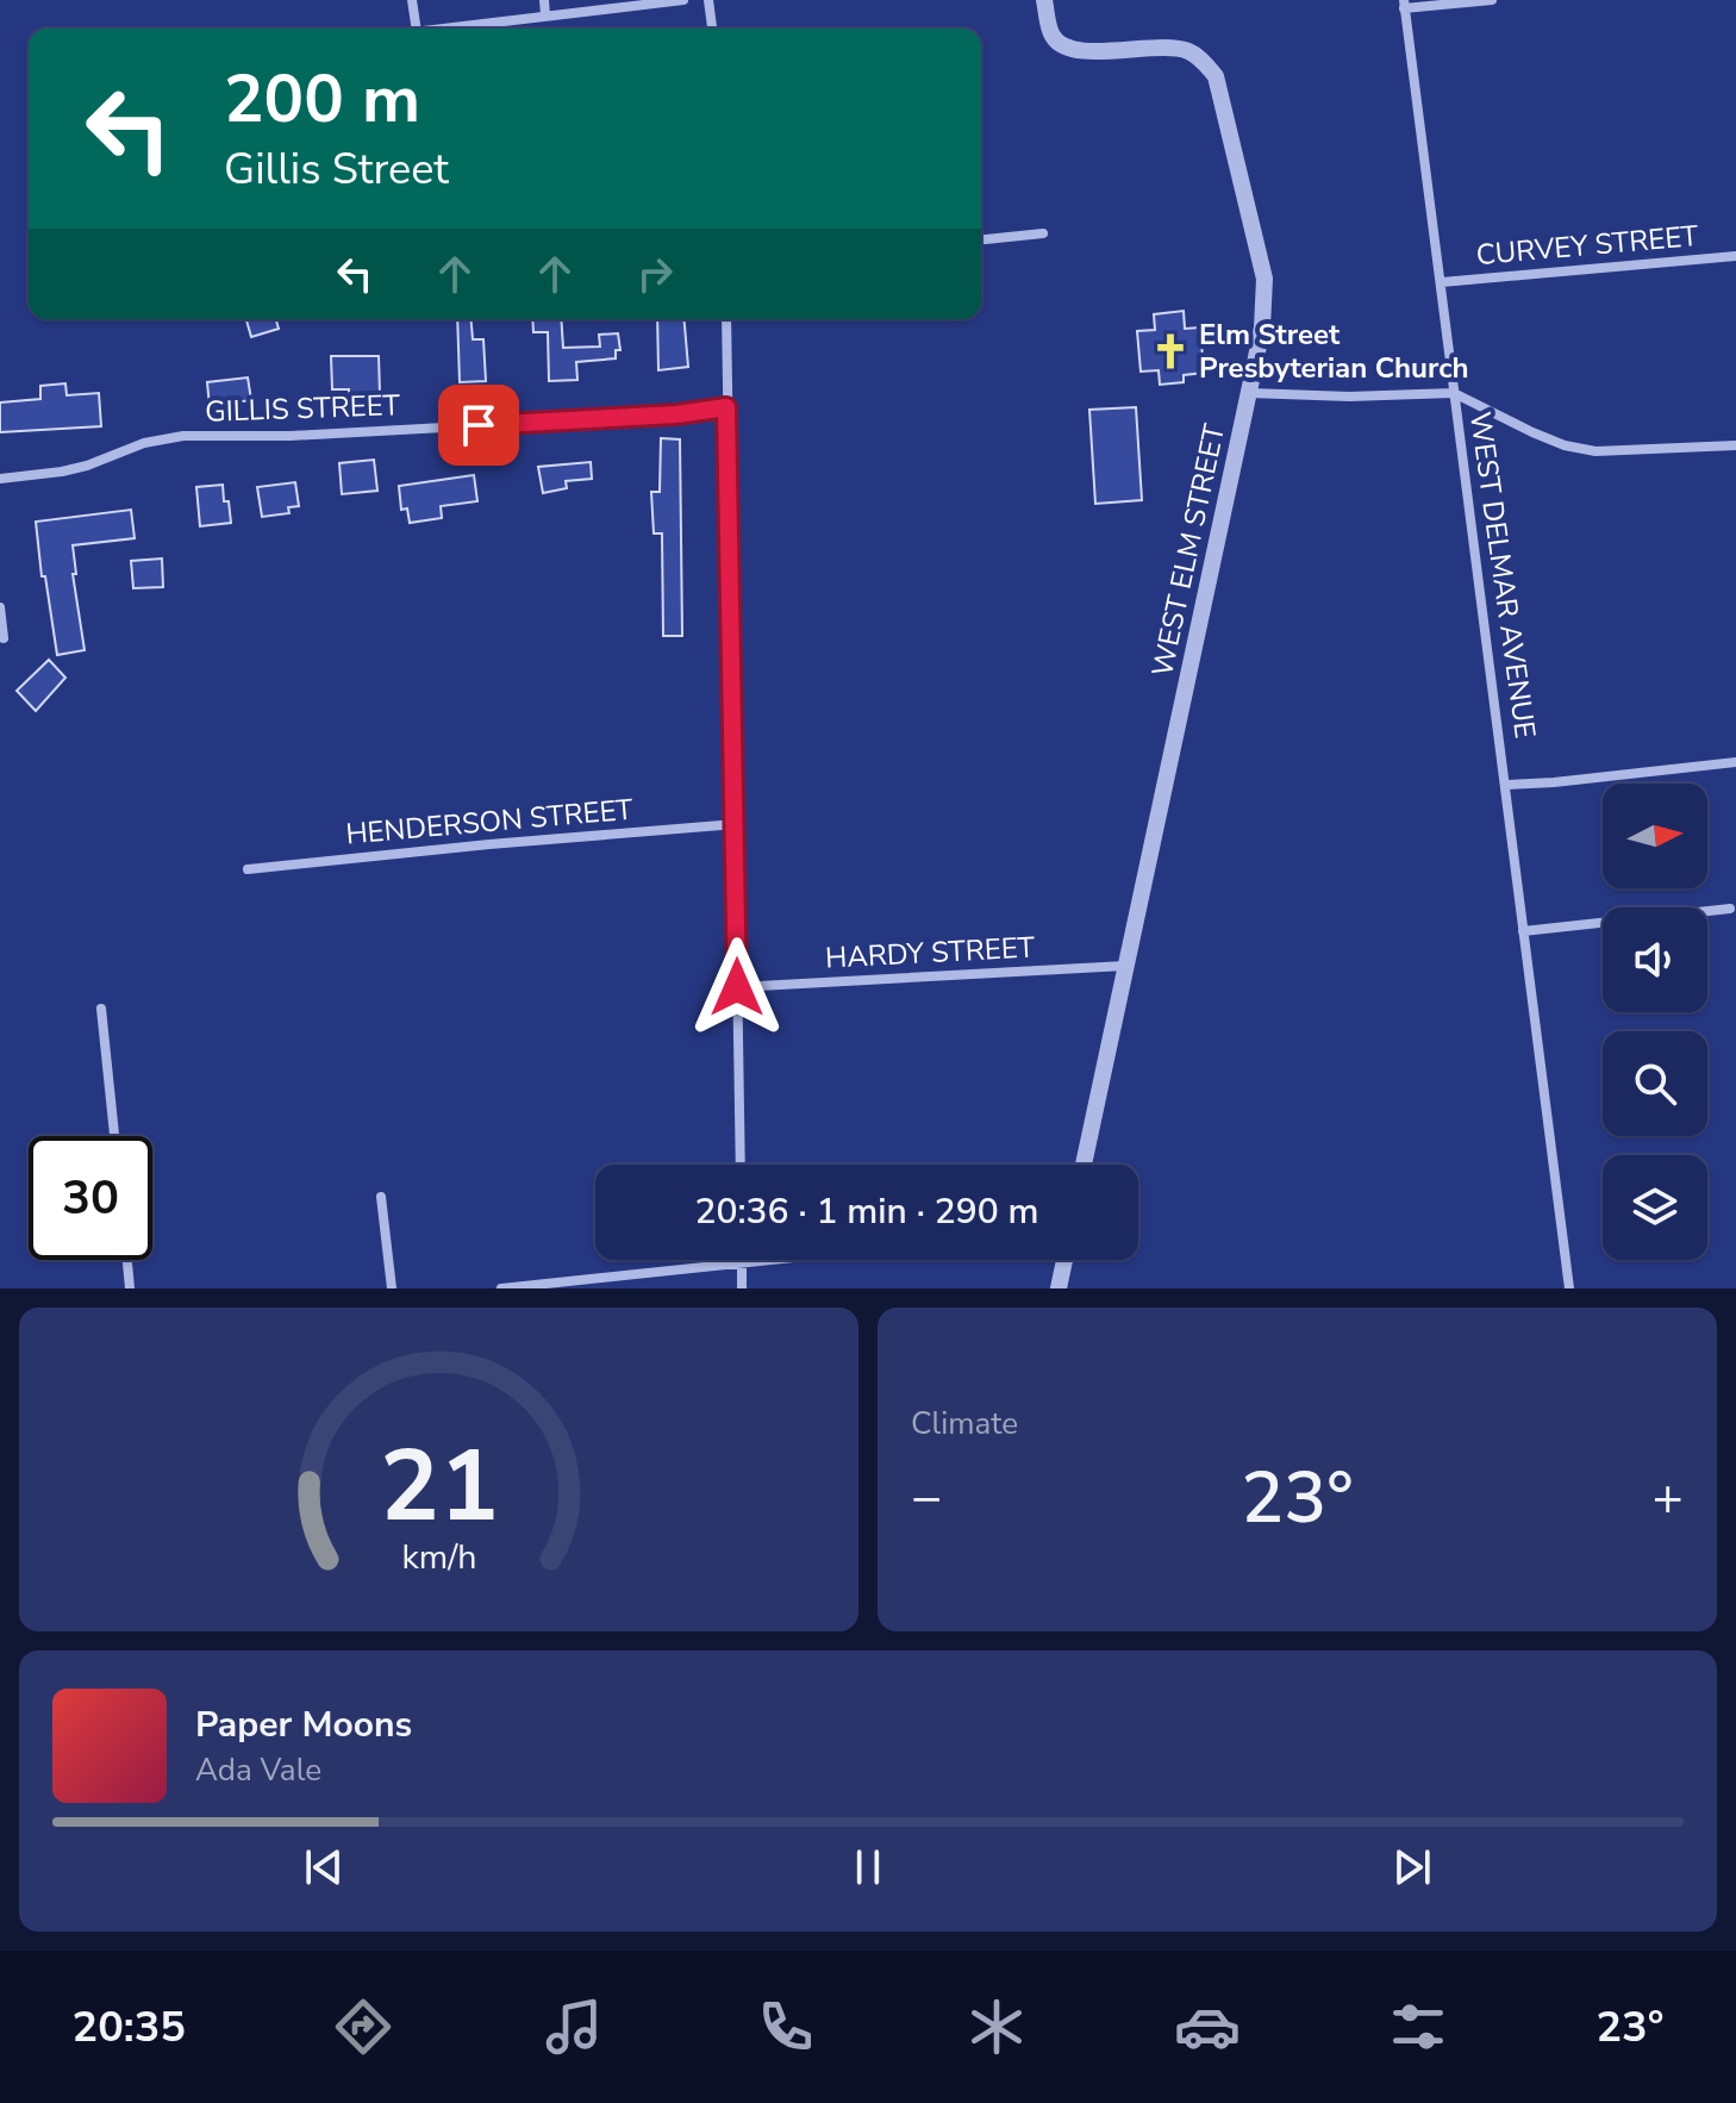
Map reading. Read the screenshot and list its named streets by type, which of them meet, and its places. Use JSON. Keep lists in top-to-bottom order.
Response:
{
  "streets": {
    "street": [
      "CURVEY STREET",
      "GILLIS STREET",
      "WEST ELM STREET",
      "WEST DELMAR AVENUE",
      "HENDERSON STREET",
      "HARDY STREET"
    ]
  },
  "crossings": [
    ["CURVEY STREET", "WEST DELMAR AVENUE"],
    ["WEST ELM STREET", "HARDY STREET"]
  ],
  "places": {
    "church": ["Elm Street Presbyterian Church"]
  },
  "north": "right",
  "page": {
    "turn": ["200 m", "Gillis Street"],
    "limit": "30",
    "trip": "20:36 · 1 min · 290 m",
    "tile": "Climate",
    "heat": ["−", "23°", "+"],
    "song": ["Paper Moons", "Ada Vale"],
    "tabs": ["20:35", "23°"],
    "gauge": ["21", "km/h"]
  }
}
